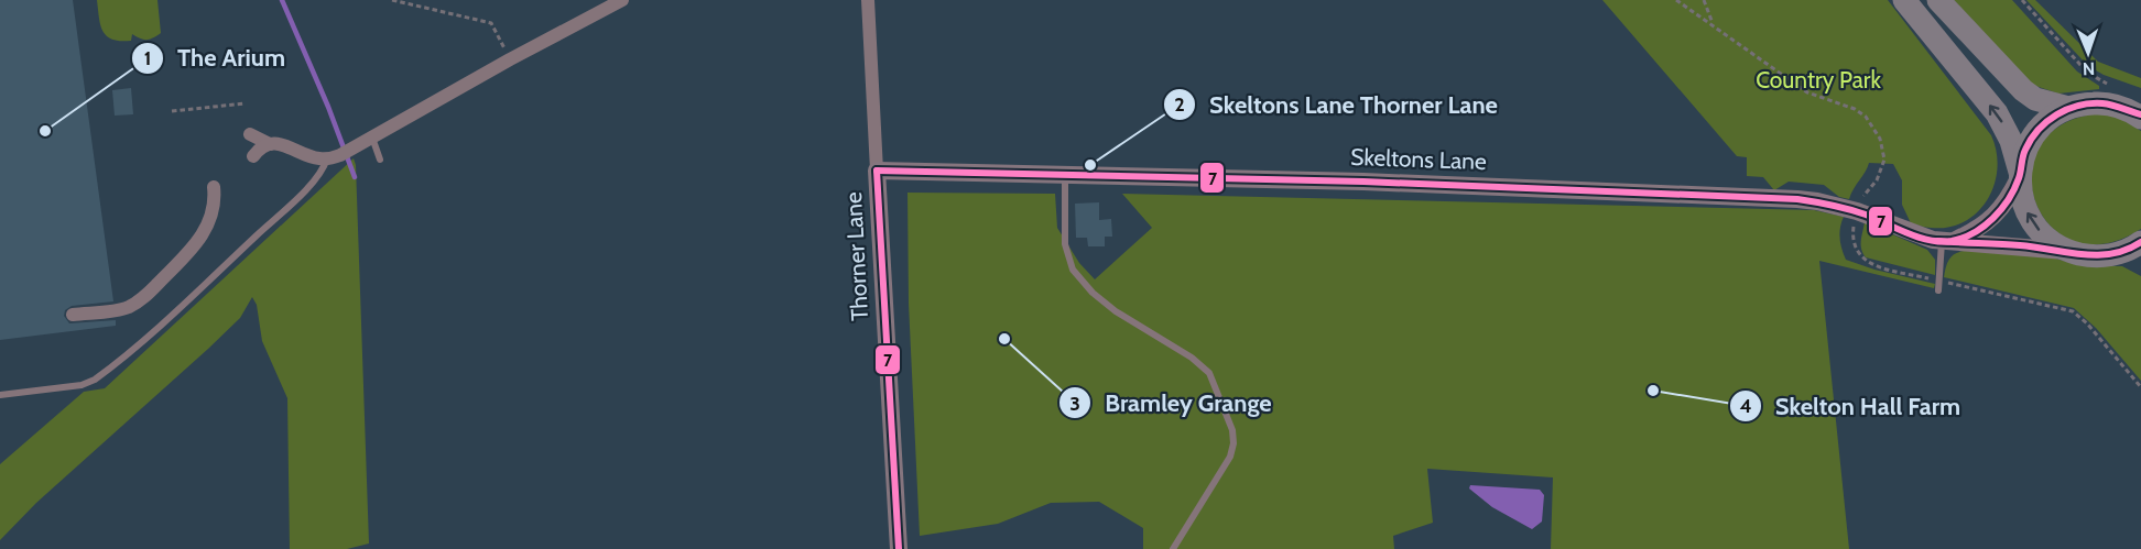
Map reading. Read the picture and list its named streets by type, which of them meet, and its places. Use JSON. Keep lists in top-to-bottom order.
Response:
{
  "streets": {
    "street": ["Skeltons Lane", "Thorner Lane"]
  },
  "crossings": [
    ["Skeltons Lane", "Thorner Lane"]
  ],
  "parks": ["Country Park"],
  "places": [
    "The Arium",
    "Skeltons Lane Thorner Lane",
    "Bramley Grange",
    "Skelton Hall Farm"
  ],
  "lines": ["transit line 7"],
  "north": "bottom"
}
